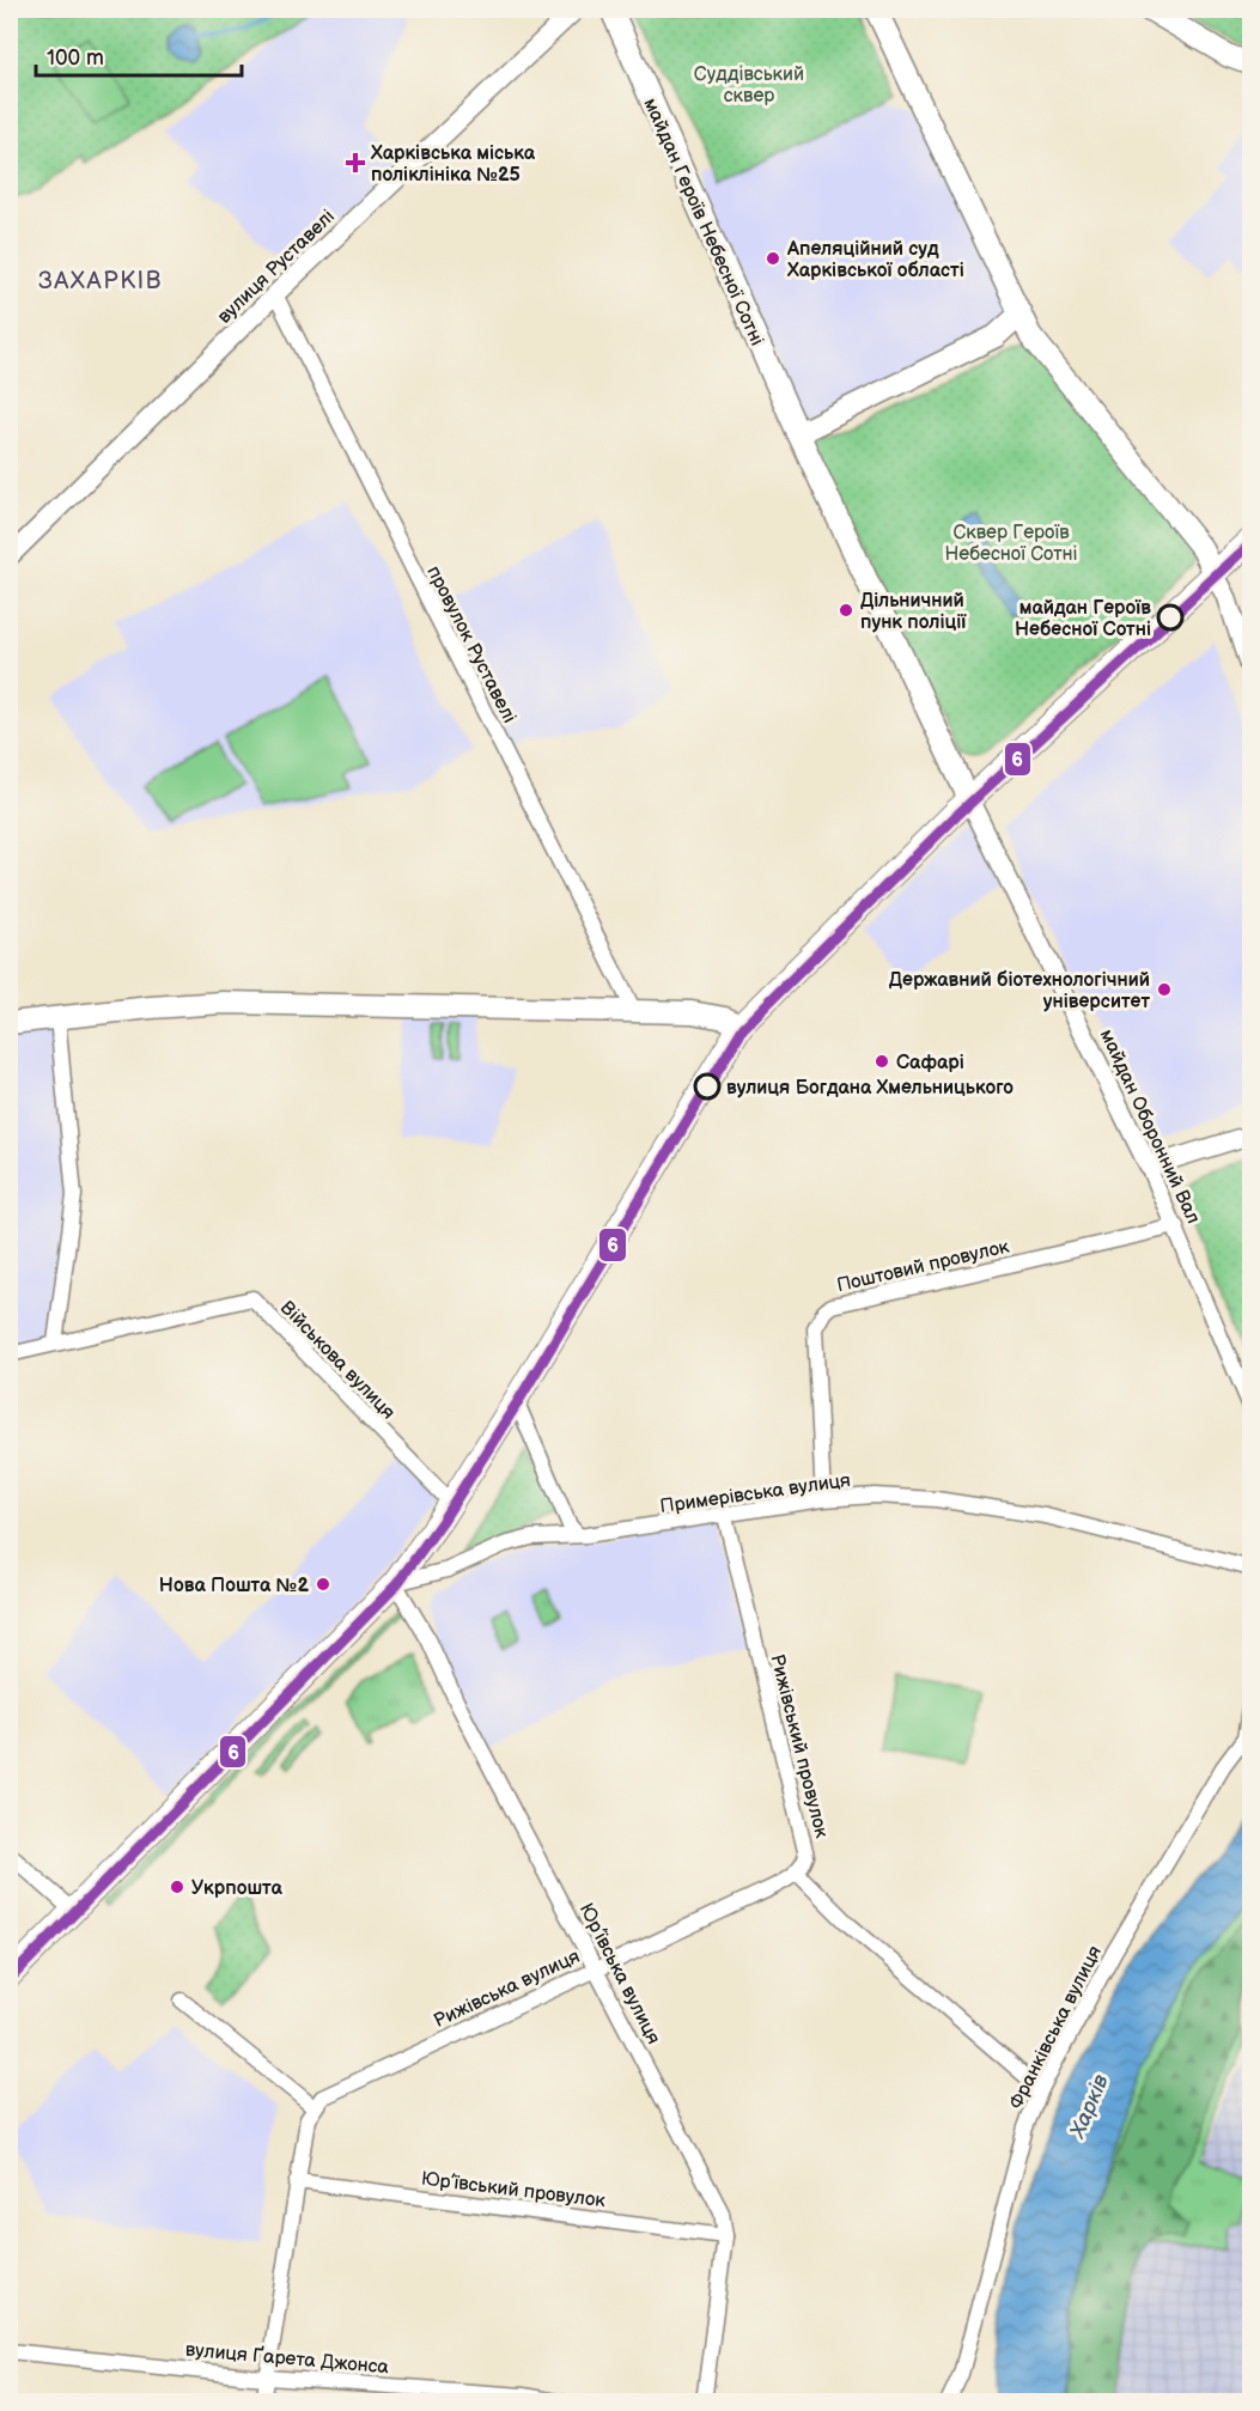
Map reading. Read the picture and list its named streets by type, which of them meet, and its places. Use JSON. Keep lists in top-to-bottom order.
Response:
{
  "streets": {
    "main road": ["майдан Героїв Небесної Сотні"],
    "street": [
      "вулиця Руставелі",
      "провулок Руставелі",
      "майдан Оборонний Вал",
      "Поштовий провулок",
      "Військова вулиця",
      "Примерівська вулиця",
      "Рижівський провулок",
      "Юр’ївська вулиця",
      "Рижівська вулиця",
      "Франківська вулиця",
      "Юр’ївський провулок",
      "вулиця Ґарета Джонса"
    ]
  },
  "crossings": [
    ["майдан Героїв Небесної Сотні", "майдан Оборонний Вал"],
    ["вулиця Руставелі", "провулок Руставелі"],
    ["майдан Оборонний Вал", "Поштовий провулок"],
    ["Поштовий провулок", "Примерівська вулиця"],
    ["Примерівська вулиця", "Рижівський провулок"],
    ["Примерівська вулиця", "Юр’ївська вулиця"],
    ["Рижівський провулок", "Рижівська вулиця"],
    ["Юр’ївська вулиця", "Рижівська вулиця"],
    ["Юр’ївська вулиця", "Юр’ївський провулок"]
  ],
  "districts": ["ЗАХАРКІВ"],
  "water": ["Харків"],
  "parks": ["Суддівський сквер", "Сквер Героїв Небесної Сотні"],
  "places": {
    "health": ["Харківська міська поліклініка №25"],
    "other": [
      "Апеляційний суд Харківської області",
      "Дільничний пунк поліції",
      "майдан Героїв Небесної Сотні",
      "Державний біотехнологічний університет",
      "Сафарі",
      "вулиця Богдана Хмельницького",
      "Нова Пошта №2",
      "Укрпошта"
    ]
  },
  "lines": ["transit line 6"],
  "scale_bar": "100 m"
}
